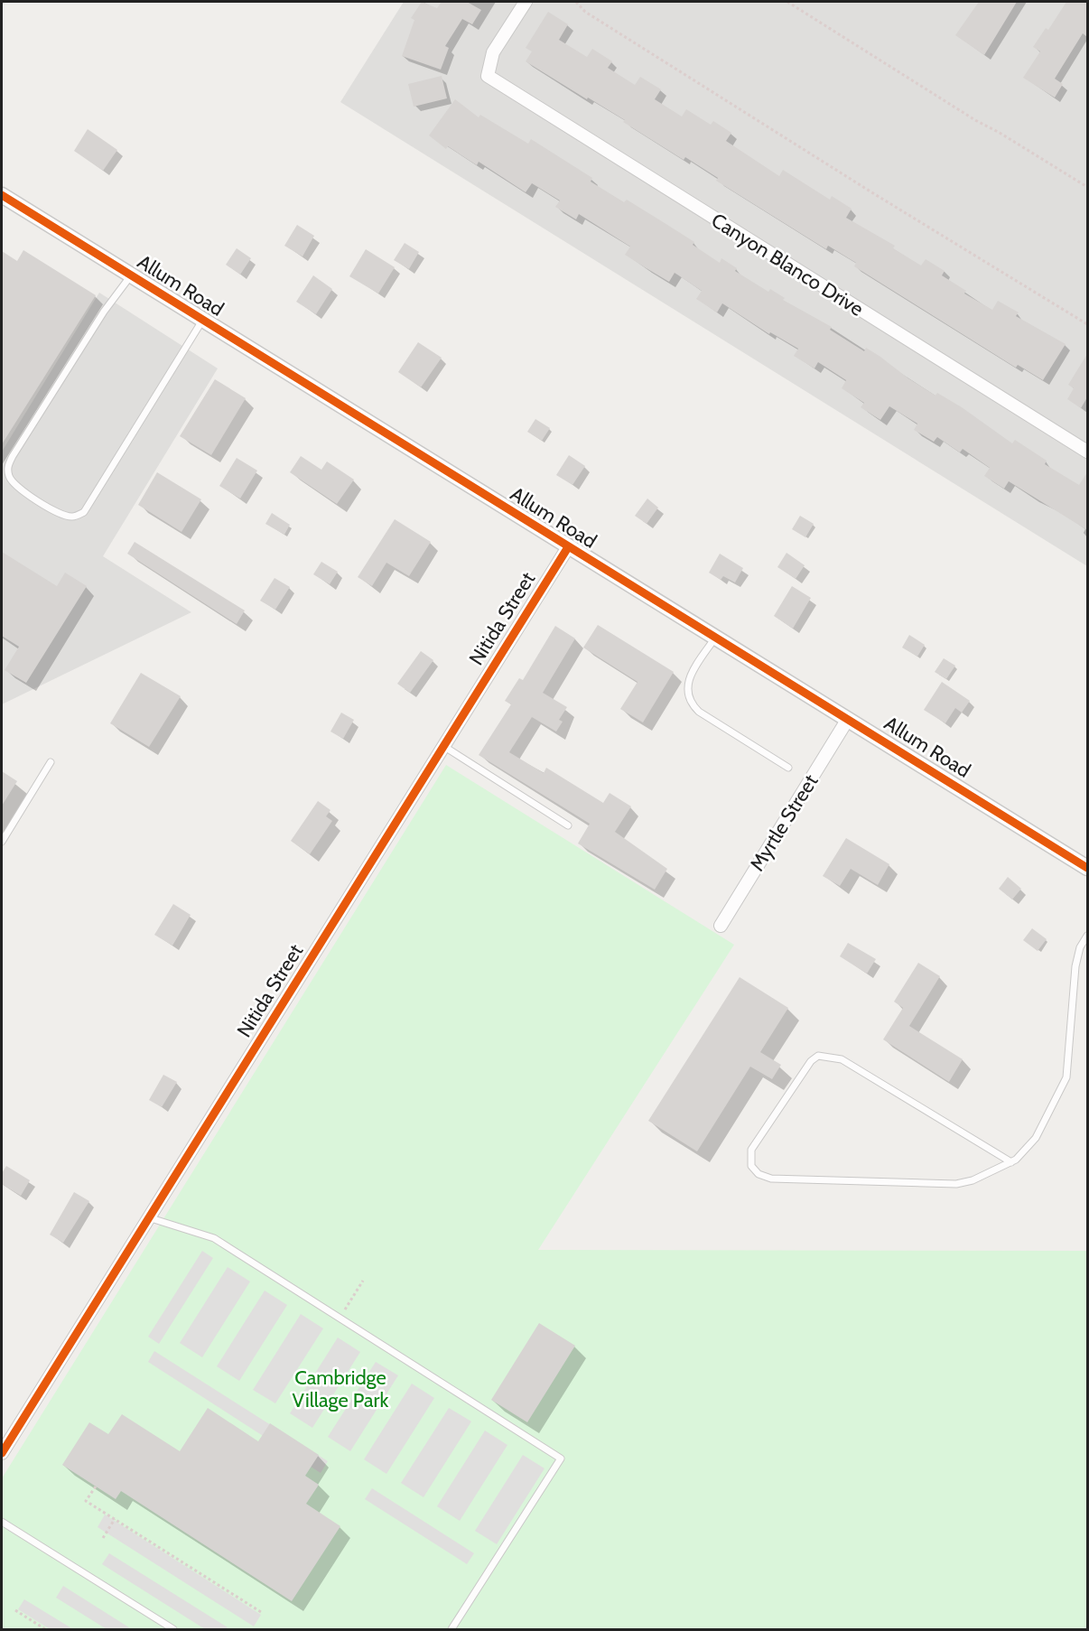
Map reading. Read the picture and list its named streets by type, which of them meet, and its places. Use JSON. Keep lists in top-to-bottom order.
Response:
{
  "streets": {
    "street": [
      "Canyon Blanco Drive",
      "Allum Road",
      "Nitida Street",
      "Myrtle Street"
    ]
  },
  "crossings": [
    ["Allum Road", "Nitida Street"],
    ["Allum Road", "Myrtle Street"]
  ],
  "parks": ["Cambridge Village Park"]
}
